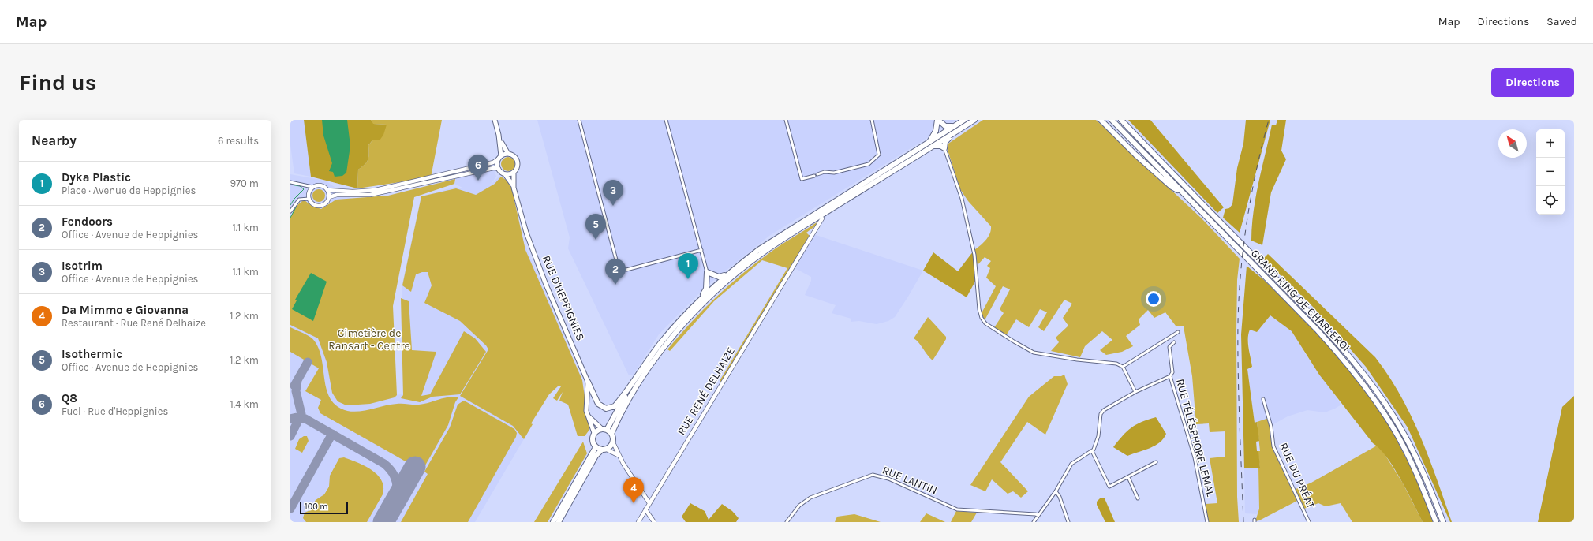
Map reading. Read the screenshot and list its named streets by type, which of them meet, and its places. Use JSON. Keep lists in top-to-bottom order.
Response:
{
  "streets": {
    "highway": ["GRAND RING DE CHARLEROI"],
    "main road": ["RUE D'HEPPIGNIES"],
    "street": [
      "RUE RENÉ DELHAIZE",
      "RUE TÉLÉSPHORE LEMAL",
      "RUE DU PRÉAT",
      "RUE LANTIN"
    ]
  },
  "parks": ["Cimetière de Ransart - Centre"],
  "scale_bar": "100 m",
  "north": "top left",
  "page": {
    "header": "Map",
    "nav": ["Map", "Directions", "Saved"],
    "buttons": "Directions",
    "title": "Find us",
    "heading": ["Nearby", "6 results"],
    "map_buttons": ["+", "−"],
    "pins": [
      "6",
      "3",
      "5",
      "1",
      "2",
      "4"
    ],
    "list": [
      {
        "mark": "1",
        "name": "Dyka Plastic",
        "note": "Place · Avenue de Heppignies",
        "value": "970 m"
      },
      {
        "mark": "2",
        "name": "Fendoors",
        "note": "Office · Avenue de Heppignies",
        "value": "1.1 km"
      },
      {
        "mark": "3",
        "name": "Isotrim",
        "note": "Office · Avenue de Heppignies",
        "value": "1.1 km"
      },
      {
        "mark": "4",
        "name": "Da Mimmo e Giovanna",
        "note": "Restaurant · Rue René Delhaize",
        "value": "1.2 km"
      },
      {
        "mark": "5",
        "name": "Isothermic",
        "note": "Office · Avenue de Heppignies",
        "value": "1.2 km"
      },
      {
        "mark": "6",
        "name": "Q8",
        "note": "Fuel · Rue d'Heppignies",
        "value": "1.4 km"
      }
    ],
    "scale": "100 m"
  }
}
